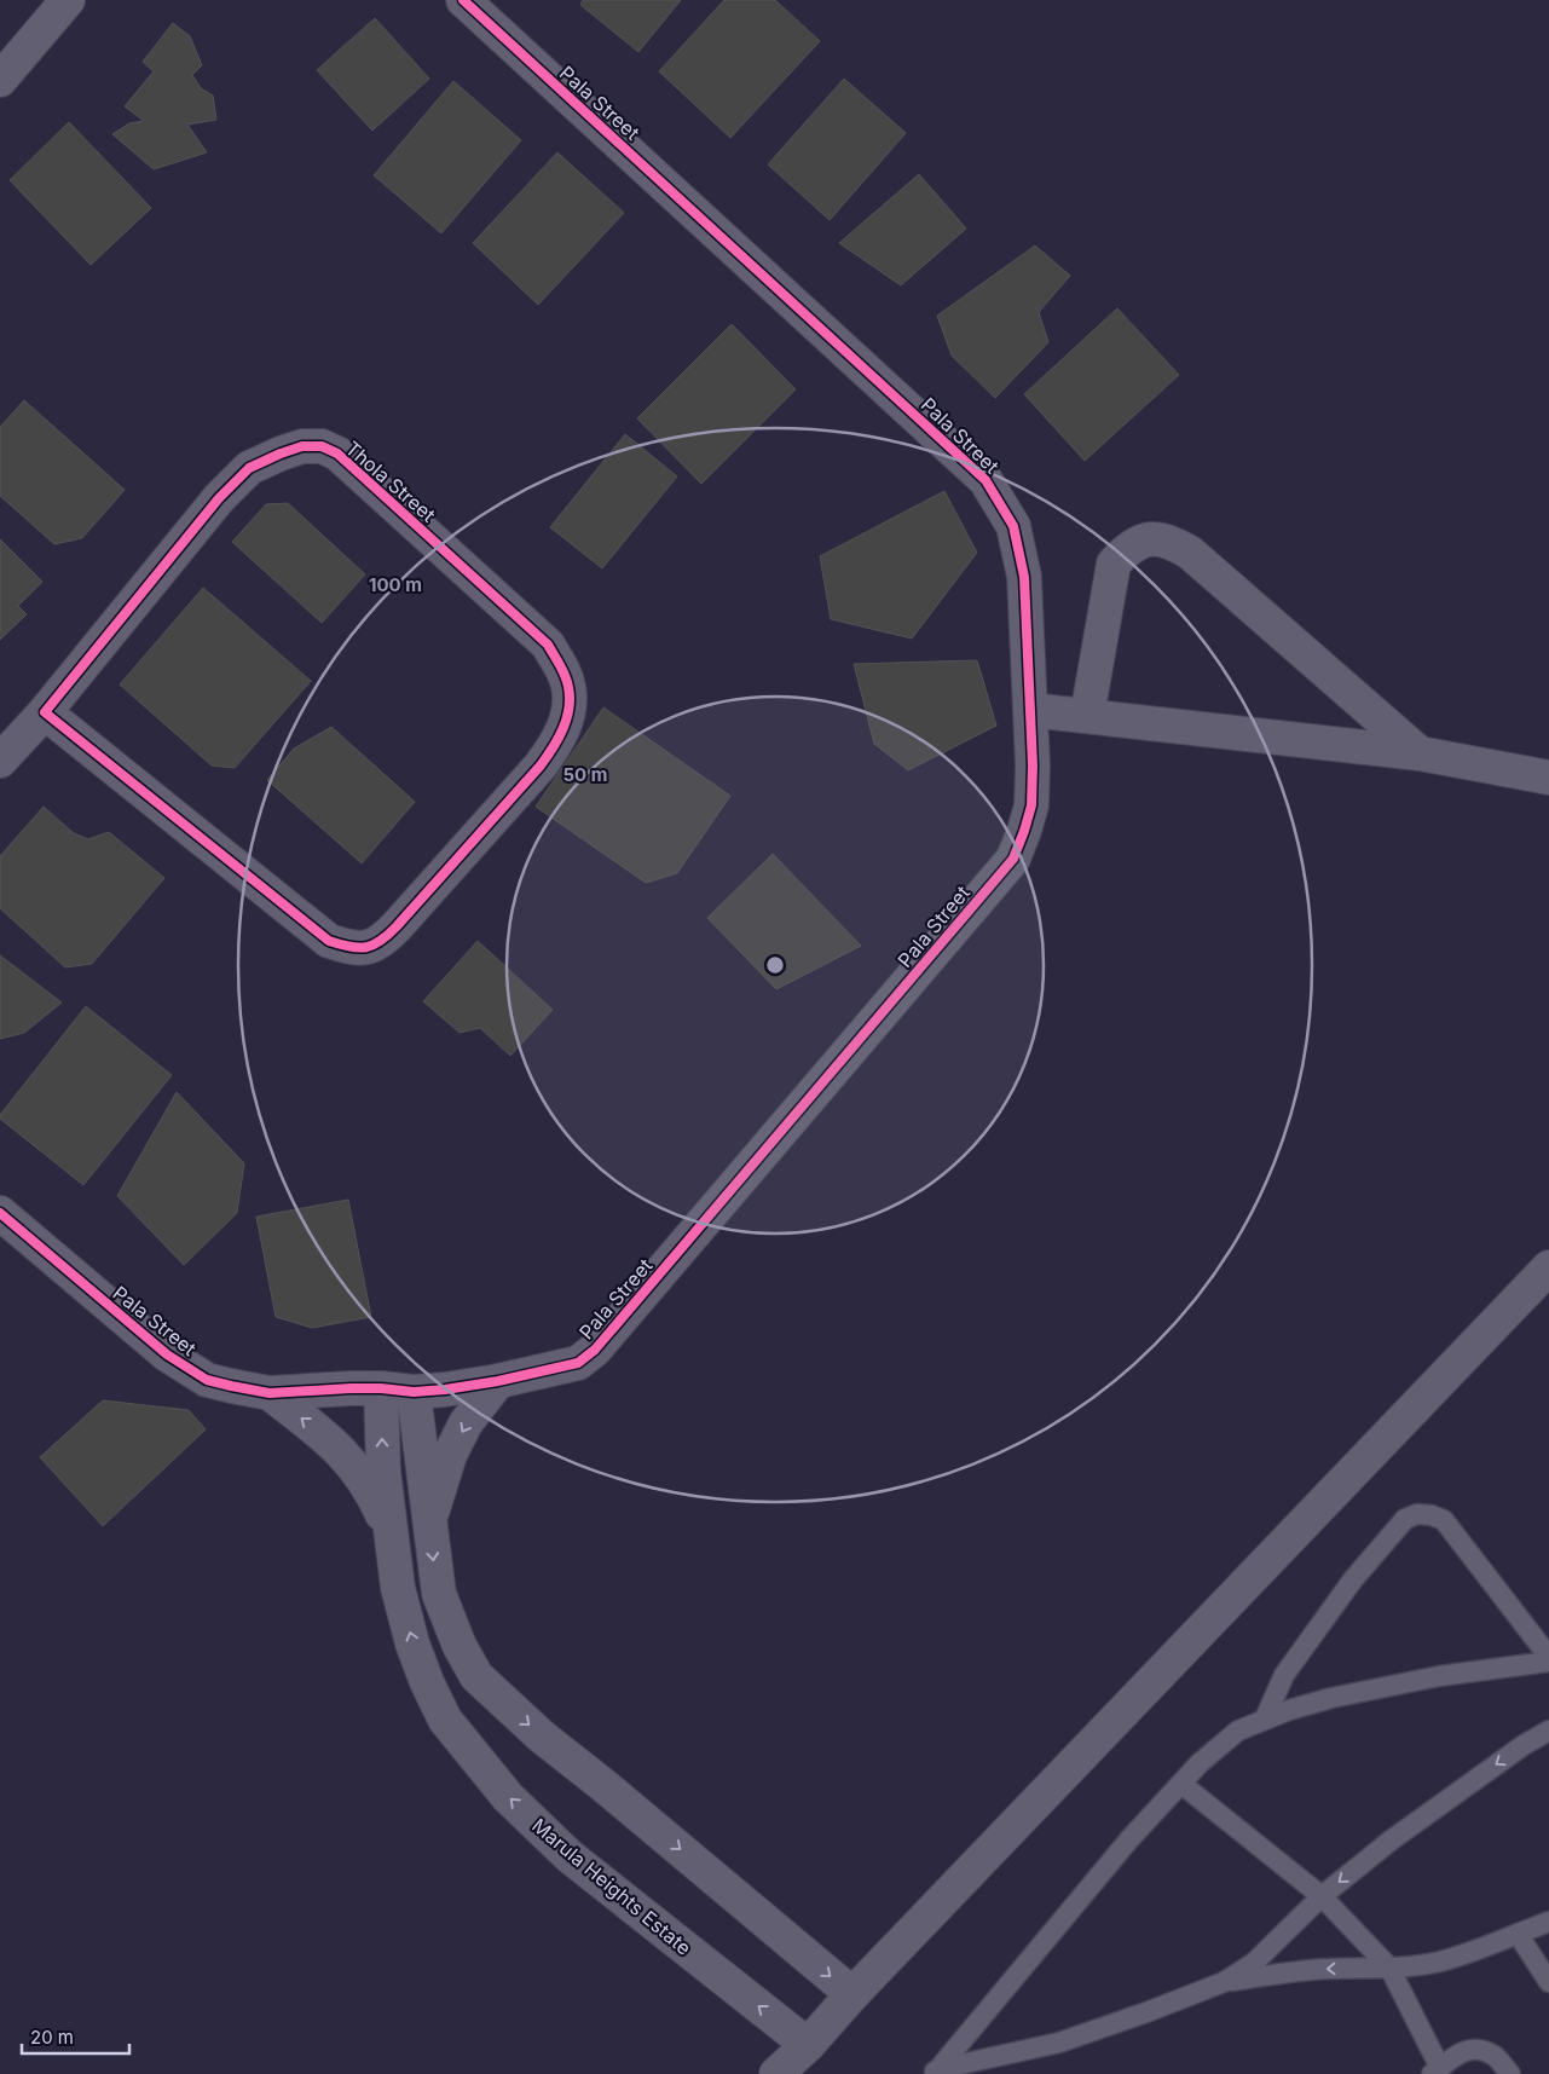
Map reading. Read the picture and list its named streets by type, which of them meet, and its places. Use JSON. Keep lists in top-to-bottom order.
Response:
{
  "streets": {
    "street": ["Pala Street", "Thola Street", "Marula Heights Estate"]
  },
  "crossings": [
    ["Pala Street", "Marula Heights Estate"]
  ],
  "scale_bar": "20 m",
  "rings": ["100 m", "50 m"]
}
